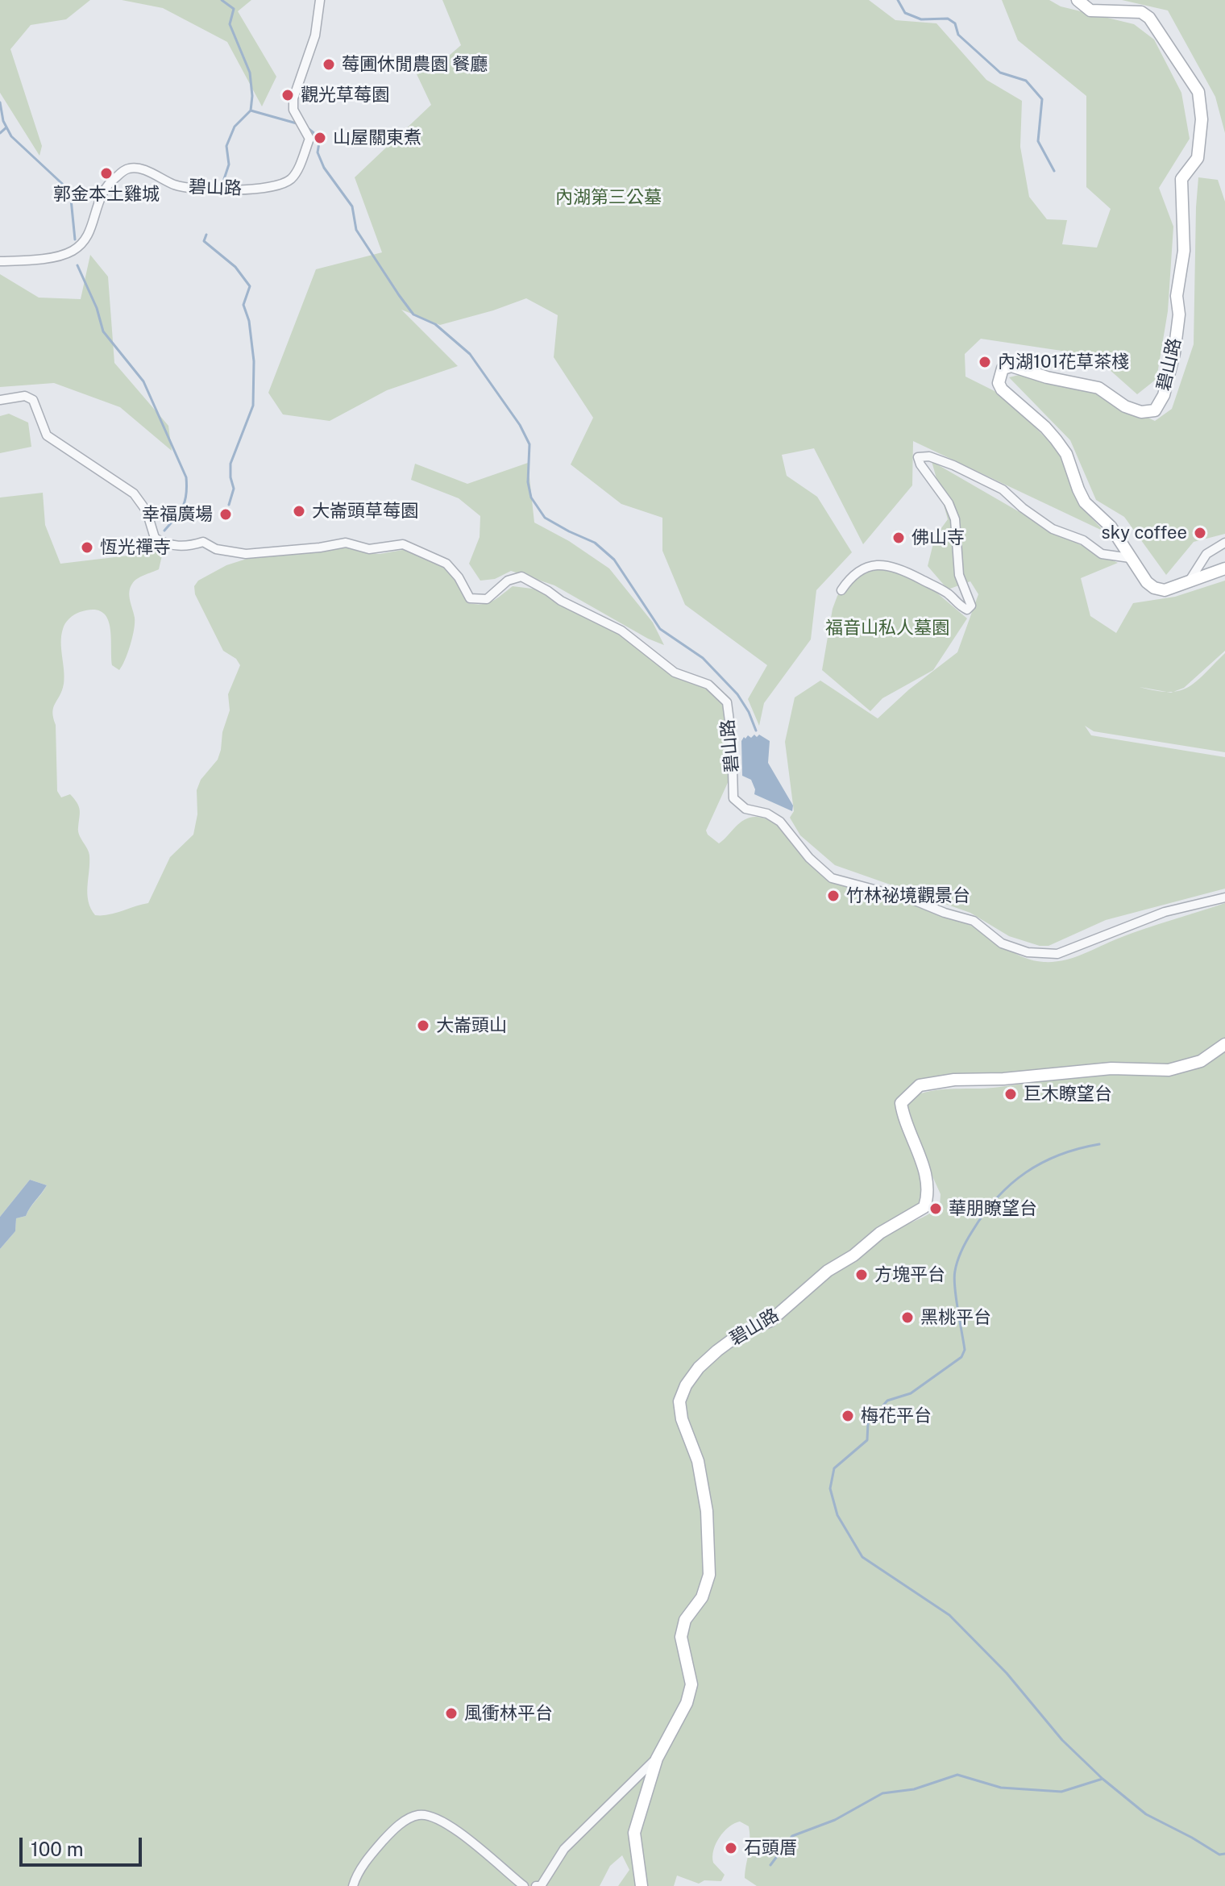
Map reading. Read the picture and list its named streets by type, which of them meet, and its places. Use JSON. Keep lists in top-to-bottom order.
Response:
{
  "streets": {
    "street": ["碧山路"]
  },
  "parks": ["內湖第三公墓", "福音山私人墓園"],
  "places": [
    "莓圃休閒農園 餐廳",
    "觀光草莓園",
    "山屋關東煮",
    "郭金本土雞城",
    "內湖101花草茶棧",
    "大崙頭草莓園",
    "幸福廣場",
    "sky coffee",
    "佛山寺",
    "恆光禪寺",
    "竹林祕境觀景台",
    "大崙頭山",
    "巨木瞭望台",
    "華朋瞭望台",
    "方塊平台",
    "黑桃平台",
    "梅花平台",
    "風衝林平台",
    "石頭厝"
  ],
  "scale_bar": "100 m"
}
